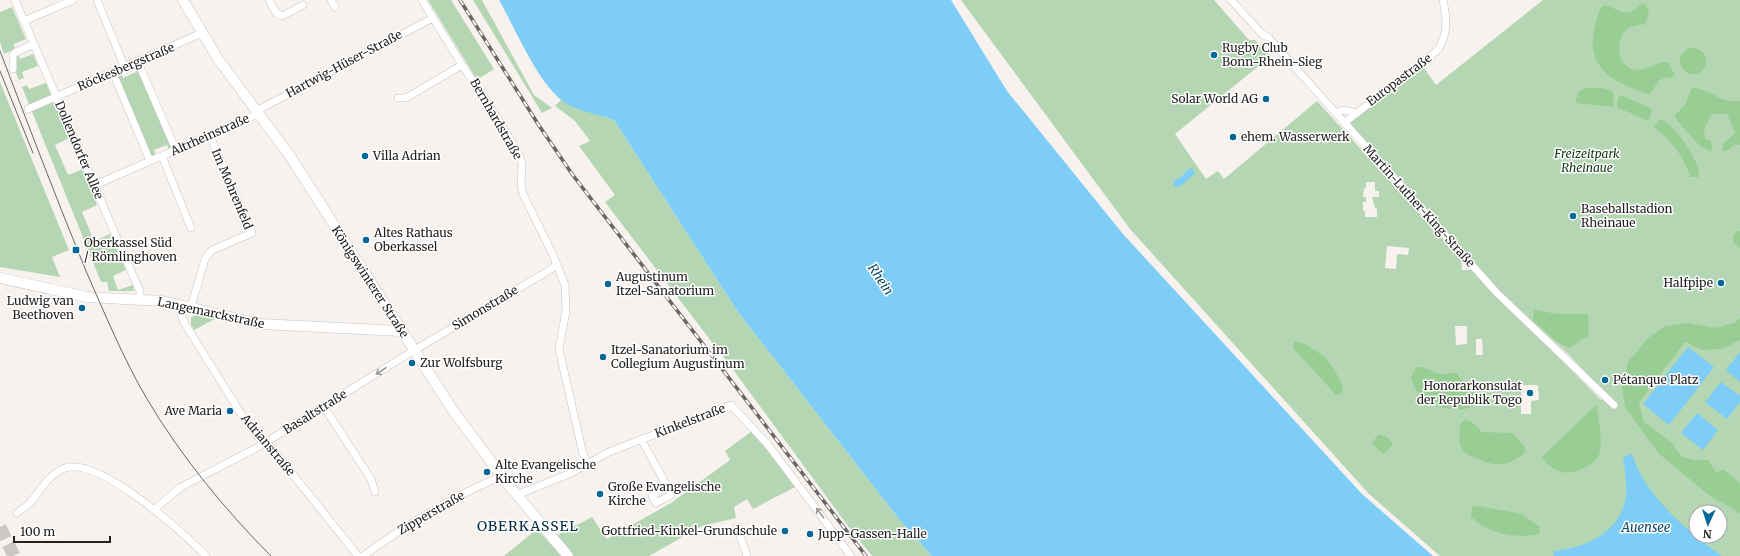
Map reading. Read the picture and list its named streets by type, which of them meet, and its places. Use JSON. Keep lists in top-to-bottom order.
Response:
{
  "streets": {
    "main road": ["Königswinterer Straße", "Langemarckstraße"],
    "street": [
      "Hartwig-Hüser-Straße",
      "Röckesbergstraße",
      "Europastraße",
      "Bernhardstraße",
      "Altrheinstraße",
      "Dollendorfer Allee",
      "Im Mohrenfeld",
      "Martin-Luther-King-Straße",
      "Simonstraße",
      "Basaltstraße",
      "Kinkelstraße",
      "Adrianstraße",
      "Zipperstraße"
    ]
  },
  "crossings": [
    ["Hartwig-Hüser-Straße", "Bernhardstraße"],
    ["Hartwig-Hüser-Straße", "Altrheinstraße"],
    ["Hartwig-Hüser-Straße", "Königswinterer Straße"],
    ["Röckesbergstraße", "Dollendorfer Allee"],
    ["Röckesbergstraße", "Königswinterer Straße"],
    ["Europastraße", "Martin-Luther-King-Straße"],
    ["Bernhardstraße", "Simonstraße"],
    ["Bernhardstraße", "Kinkelstraße"],
    ["Altrheinstraße", "Dollendorfer Allee"],
    ["Altrheinstraße", "Im Mohrenfeld"],
    ["Altrheinstraße", "Königswinterer Straße"],
    ["Dollendorfer Allee", "Langemarckstraße"],
    ["Im Mohrenfeld", "Langemarckstraße"],
    ["Im Mohrenfeld", "Adrianstraße"],
    ["Königswinterer Straße", "Simonstraße"],
    ["Königswinterer Straße", "Langemarckstraße"],
    ["Königswinterer Straße", "Basaltstraße"],
    ["Königswinterer Straße", "Kinkelstraße"],
    ["Königswinterer Straße", "Zipperstraße"],
    ["Simonstraße", "Basaltstraße"],
    ["Langemarckstraße", "Adrianstraße"],
    ["Basaltstraße", "Adrianstraße"]
  ],
  "one_way": ["Kinkelstraße"],
  "districts": ["OBERKASSEL"],
  "water": ["Rhein", "Auensee"],
  "parks": ["Freizeitpark Rheinaue"],
  "places": {
    "other": [
      "Rugby Club Bonn-Rhein-Sieg",
      "Solar World AG",
      "ehem. Wasserwerk",
      "Villa Adrian",
      "Baseballstadion Rheinaue",
      "Altes Rathaus Oberkassel",
      "Halfpipe",
      "Augustinum Itzel-Sanatorium",
      "Ludwig van Beethoven",
      "Itzel-Sanatorium im Collegium Augustinum",
      "Zur Wolfsburg",
      "Pétanque Platz",
      "Honorarkonsulat der Republik Togo",
      "Ave Maria",
      "Alte Evangelische Kirche",
      "Große Evangelische Kirche",
      "Gottfried-Kinkel-Grundschule",
      "Jupp-Gassen-Halle"
    ],
    "transit": ["Oberkassel Süd / Römlinghoven"]
  },
  "scale_bar": "100 m",
  "north": "bottom"
}
